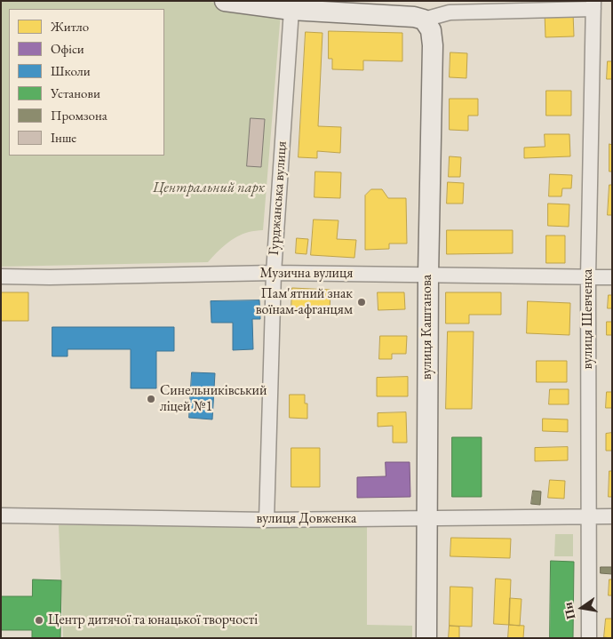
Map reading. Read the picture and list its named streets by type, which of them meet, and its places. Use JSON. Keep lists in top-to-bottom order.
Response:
{
  "streets": {
    "street": [
      "Гурджанська вулиця",
      "Музична вулиця",
      "вулиця Шевченка",
      "вулиця Каштанова",
      "вулиця Довженка"
    ]
  },
  "crossings": [
    ["Гурджанська вулиця", "Музична вулиця"],
    ["Гурджанська вулиця", "вулиця Довженка"],
    ["Музична вулиця", "вулиця Шевченка"],
    ["Музична вулиця", "вулиця Каштанова"],
    ["вулиця Шевченка", "вулиця Довженка"],
    ["вулиця Каштанова", "вулиця Довженка"]
  ],
  "parks": ["Центральний парк"],
  "places": ["Пам'ятний знак воїнам-афганцям", "Синельниківський ліцей №1", "Центр дитячої та юнацької творчості"],
  "legend": [
    "Житло",
    "Офіси",
    "Школи",
    "Установи",
    "Промзона",
    "Інше"
  ],
  "north": "left"
}
